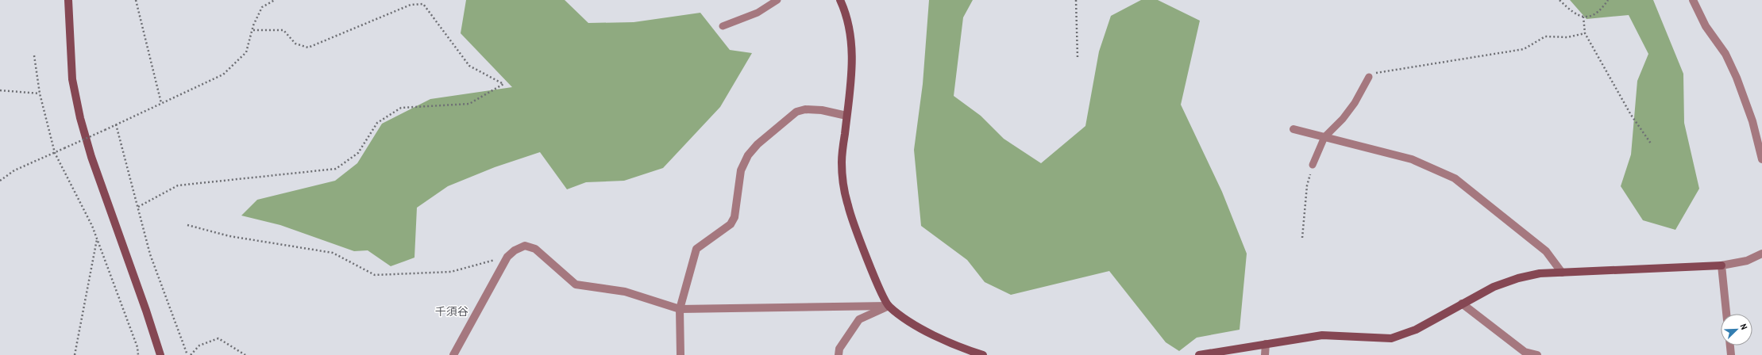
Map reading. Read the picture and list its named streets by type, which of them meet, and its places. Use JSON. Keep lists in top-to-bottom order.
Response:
{
  "districts": ["千須谷"],
  "north": "top right"
}
